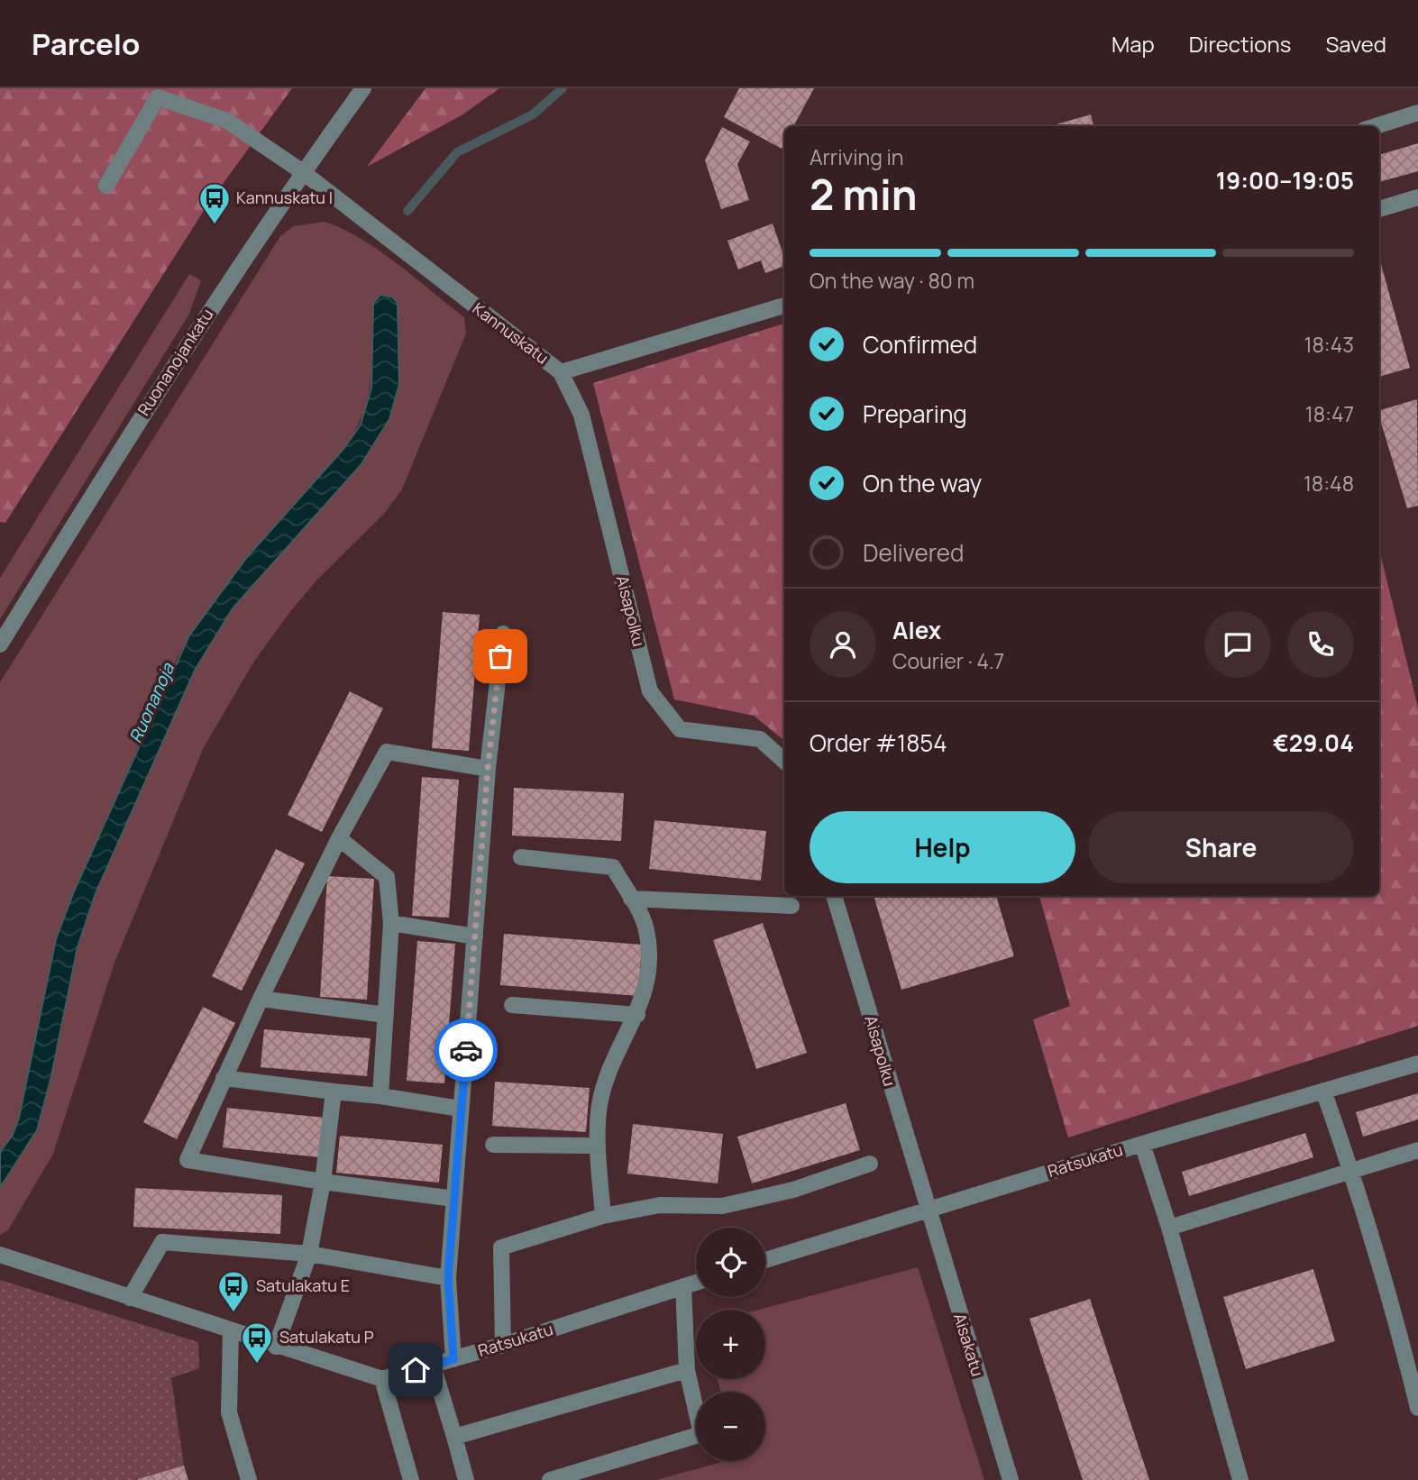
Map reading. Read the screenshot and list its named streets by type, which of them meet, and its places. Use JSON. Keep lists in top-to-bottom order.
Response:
{
  "streets": {
    "street": [
      "Kannuskatu",
      "Ruonanojankatu",
      "Aisapolku",
      "Ratsukatu",
      "Aisakatu"
    ]
  },
  "crossings": [
    ["Kannuskatu", "Ruonanojankatu"],
    ["Kannuskatu", "Aisapolku"],
    ["Aisapolku", "Ratsukatu"],
    ["Aisapolku", "Aisakatu"],
    ["Ratsukatu", "Aisakatu"]
  ],
  "water": ["Ruonanoja"],
  "places": {
    "bus stop": ["Kannuskatu I", "Satulakatu E", "Satulakatu P"]
  },
  "page": {
    "header": "Parcelo",
    "nav": ["Map", "Directions", "Saved"],
    "heading": ["2 min", "Arriving in", "19:00–19:05"],
    "panel": [
      "Alex",
      "Courier · 4.7",
      "Order #1854",
      "€29.04"
    ],
    "bar": "On the way · 80 m",
    "list": [
      ["Confirmed", "18:43"],
      ["Preparing", "18:47"],
      ["On the way", "18:48"],
      "Delivered"
    ],
    "buttons": ["Help", "Share"],
    "map_buttons": ["+", "−"]
  }
}
